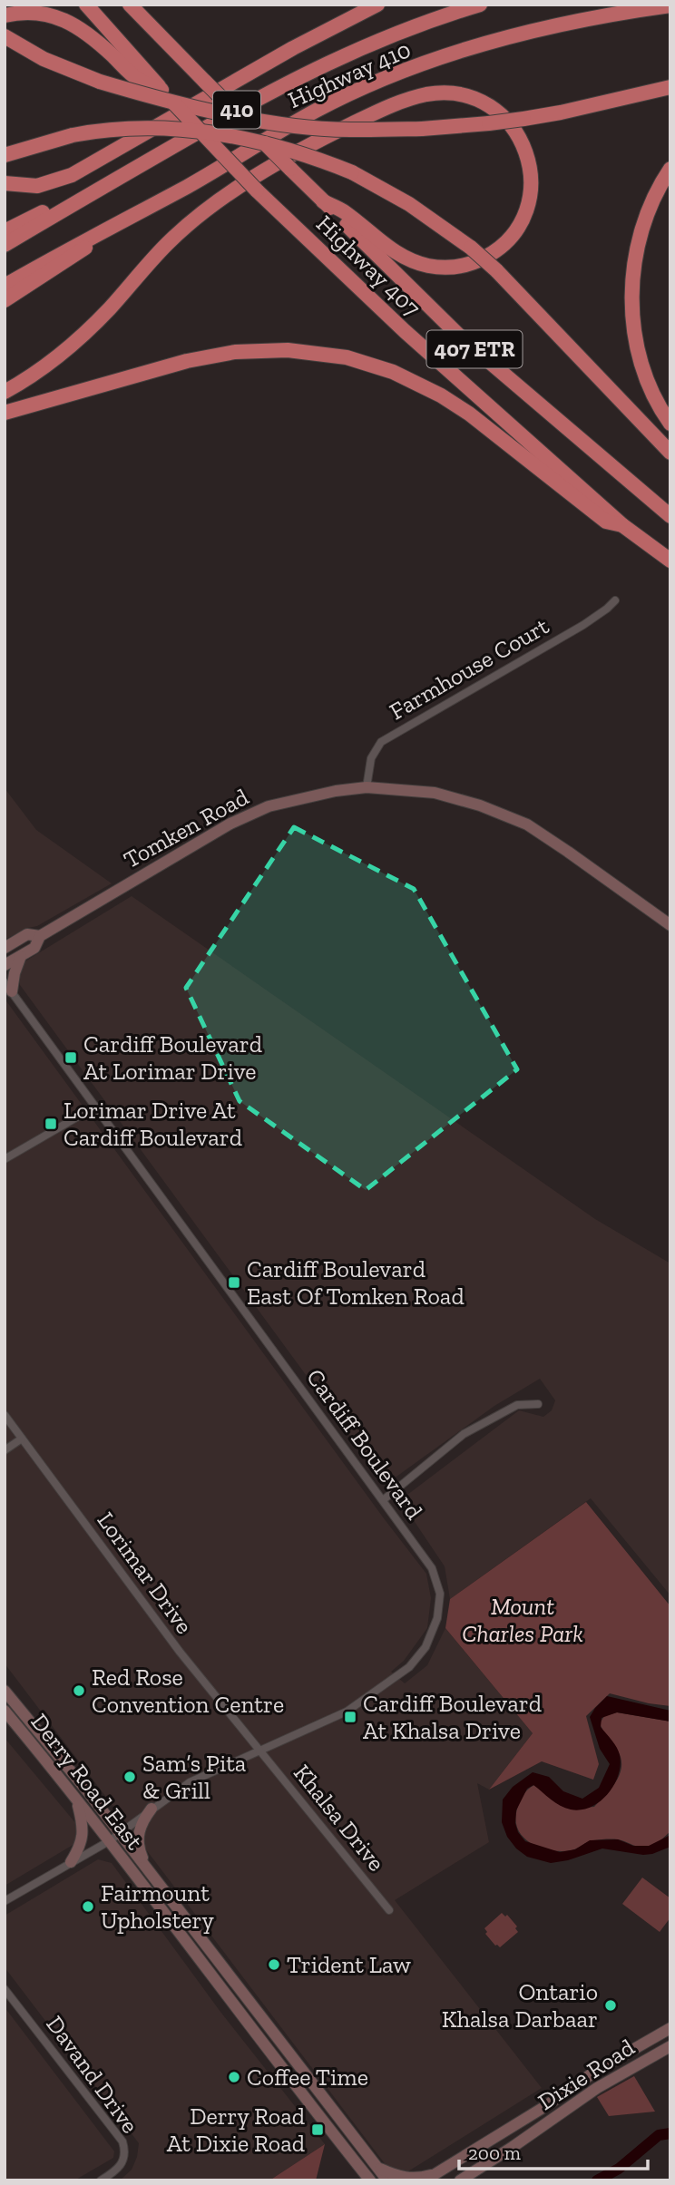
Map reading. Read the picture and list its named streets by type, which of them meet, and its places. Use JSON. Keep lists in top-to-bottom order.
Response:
{
  "streets": {
    "highway": [
      "Highway 410",
      "410",
      "Highway 407",
      "407 ETR"
    ],
    "main road": ["Tomken Road", "Derry Road East", "Dixie Road"],
    "street": [
      "Farmhouse Court",
      "Cardiff Boulevard",
      "Lorimar Drive",
      "Khalsa Drive",
      "Davand Drive"
    ]
  },
  "crossings": [
    ["Farmhouse Court", "Tomken Road"],
    ["Cardiff Boulevard", "Lorimar Drive"],
    ["Cardiff Boulevard", "Derry Road East"],
    ["Cardiff Boulevard", "Khalsa Drive"],
    ["Lorimar Drive", "Khalsa Drive"]
  ],
  "parks": ["Mount Charles Park"],
  "places": {
    "transit": [
      "Cardiff Boulevard At Lorimar Drive",
      "Lorimar Drive At Cardiff Boulevard",
      "Cardiff Boulevard East Of Tomken Road",
      "Cardiff Boulevard At Khalsa Drive",
      "Derry Road At Dixie Road"
    ],
    "other": [
      "Red Rose Convention Centre",
      "Sam’s Pita & Grill",
      "Fairmount Upholstery",
      "Trident Law",
      "Ontario Khalsa Darbaar",
      "Coffee Time"
    ]
  },
  "scale_bar": "200 m"
}
